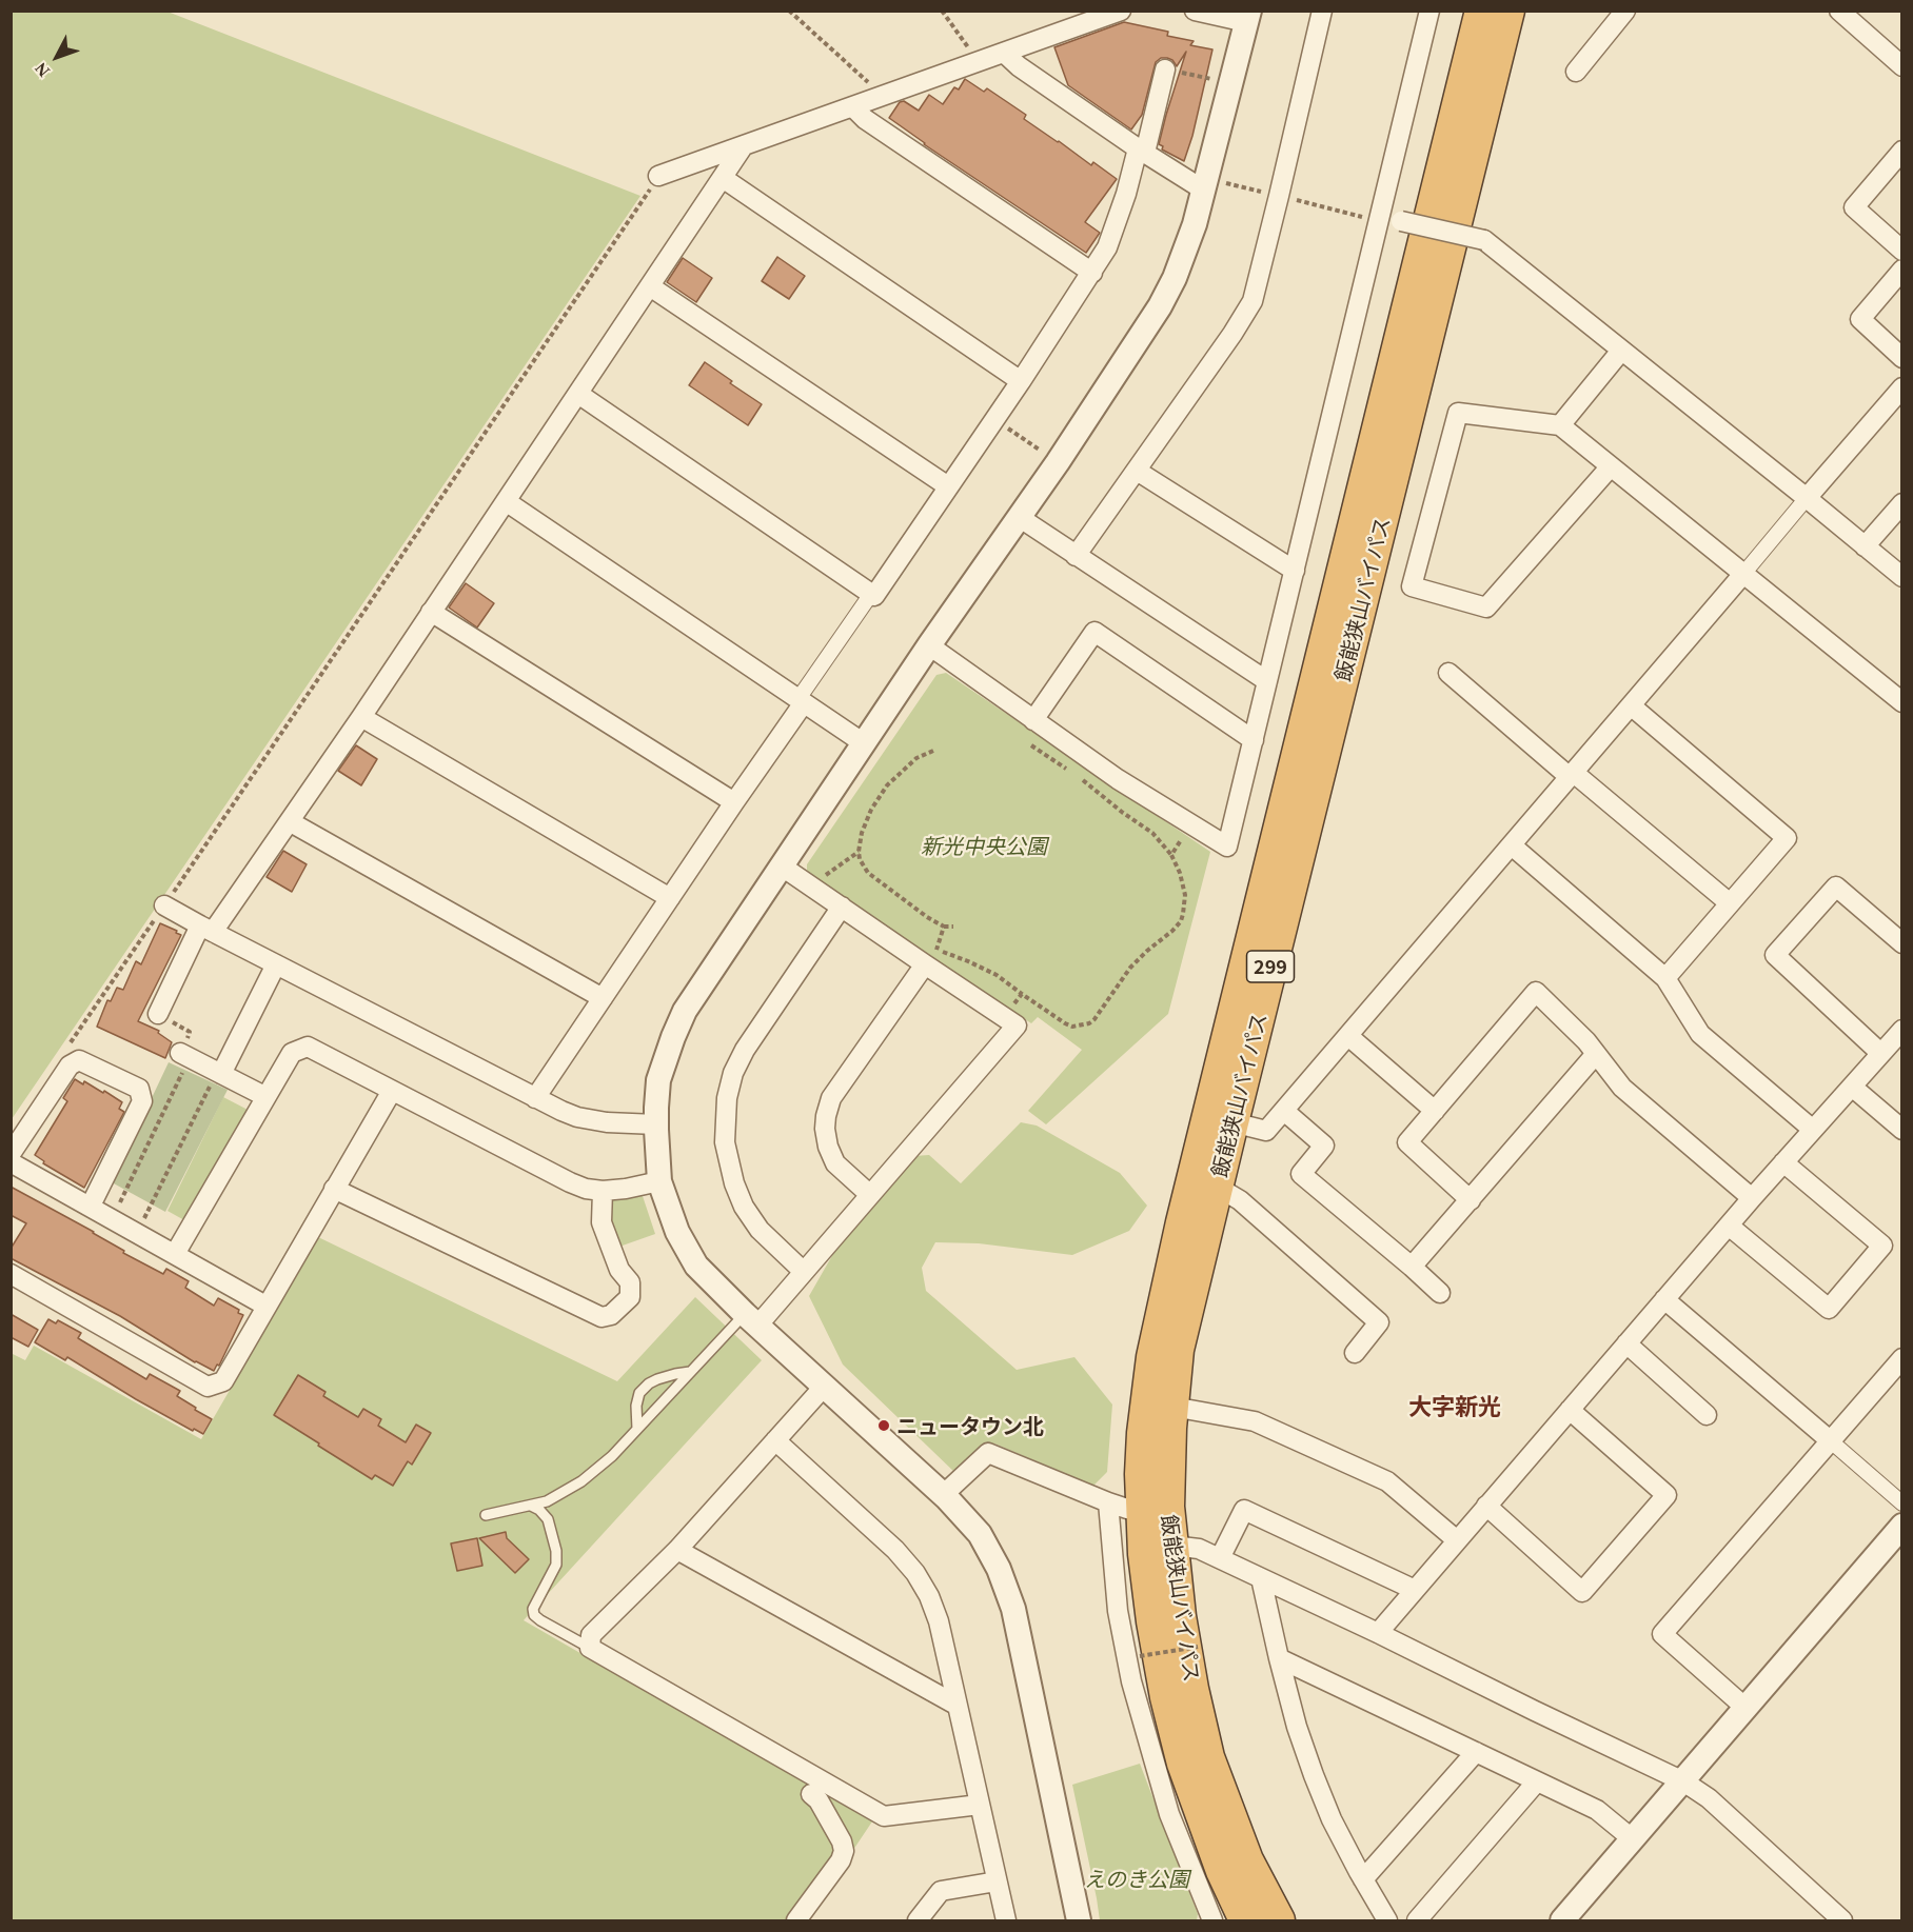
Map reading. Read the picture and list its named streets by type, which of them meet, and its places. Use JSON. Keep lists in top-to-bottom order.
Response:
{
  "streets": {
    "highway": ["飯能狭山バイパス", "299"]
  },
  "districts": ["大字新光"],
  "parks": ["新光中央公園", "えのき公園"],
  "places": ["ニュータウン北"],
  "north": "bottom left"
}
